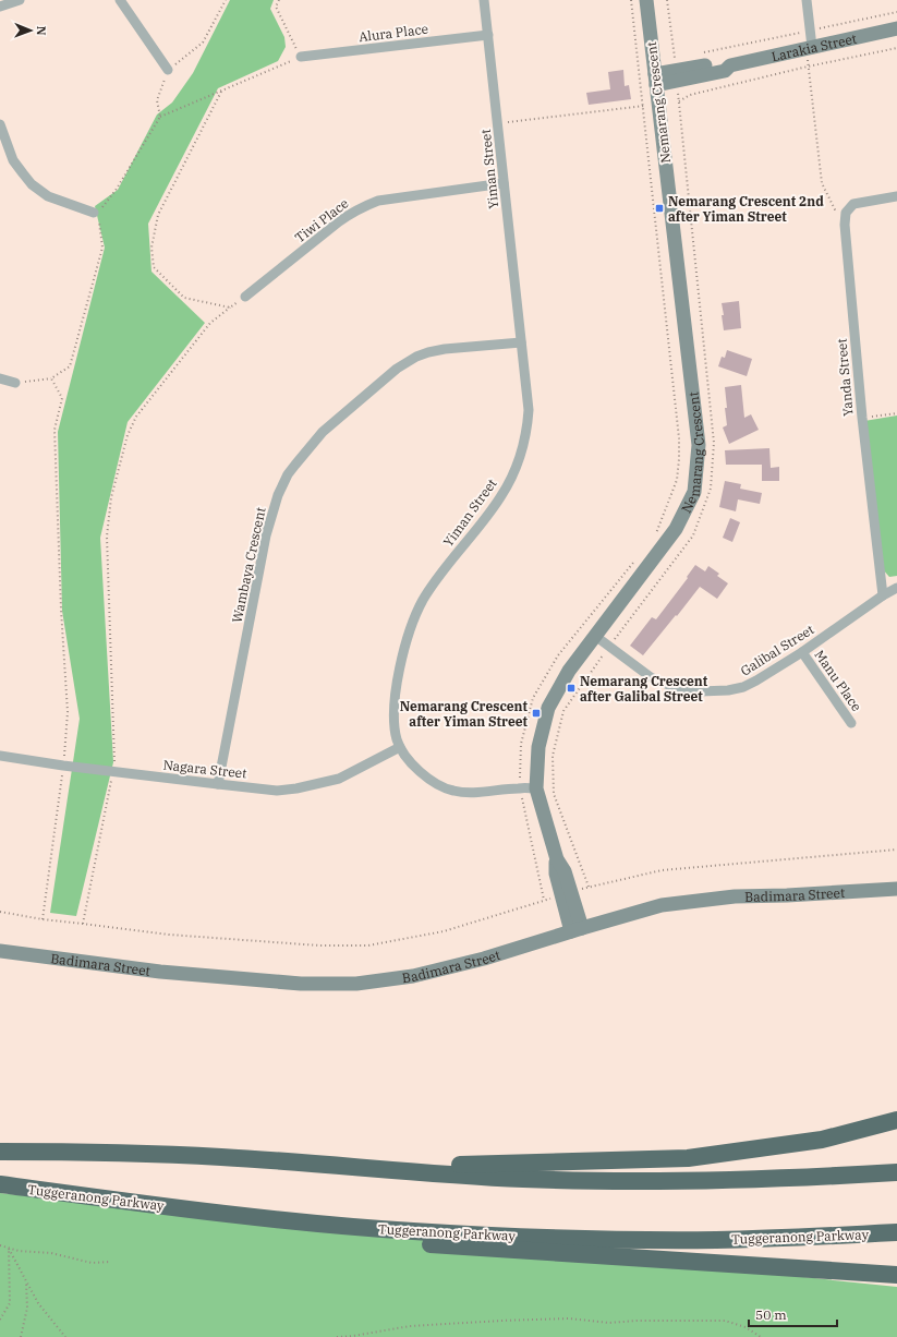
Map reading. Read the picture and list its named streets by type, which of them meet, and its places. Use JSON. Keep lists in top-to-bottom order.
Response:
{
  "streets": {
    "highway": ["Tuggeranong Parkway"],
    "street": [
      "Alura Place",
      "Larakia Street",
      "Nemarang Crescent",
      "Yiman Street",
      "Tiwi Place",
      "Yanda Street",
      "Wambaya Crescent",
      "Galibal Street",
      "Manu Place",
      "Nagara Street",
      "Badimara Street"
    ]
  },
  "crossings": [
    ["Alura Place", "Yiman Street"],
    ["Larakia Street", "Nemarang Crescent"],
    ["Nemarang Crescent", "Yiman Street"],
    ["Nemarang Crescent", "Galibal Street"],
    ["Nemarang Crescent", "Badimara Street"],
    ["Yiman Street", "Tiwi Place"],
    ["Yiman Street", "Wambaya Crescent"],
    ["Yiman Street", "Nagara Street"],
    ["Yanda Street", "Galibal Street"],
    ["Wambaya Crescent", "Nagara Street"],
    ["Galibal Street", "Manu Place"]
  ],
  "places": {
    "transit": ["Nemarang Crescent 2nd after Yiman Street", "Nemarang Crescent after Galibal Street", "Nemarang Crescent after Yiman Street"]
  },
  "scale_bar": "50 m",
  "north": "right"
}
